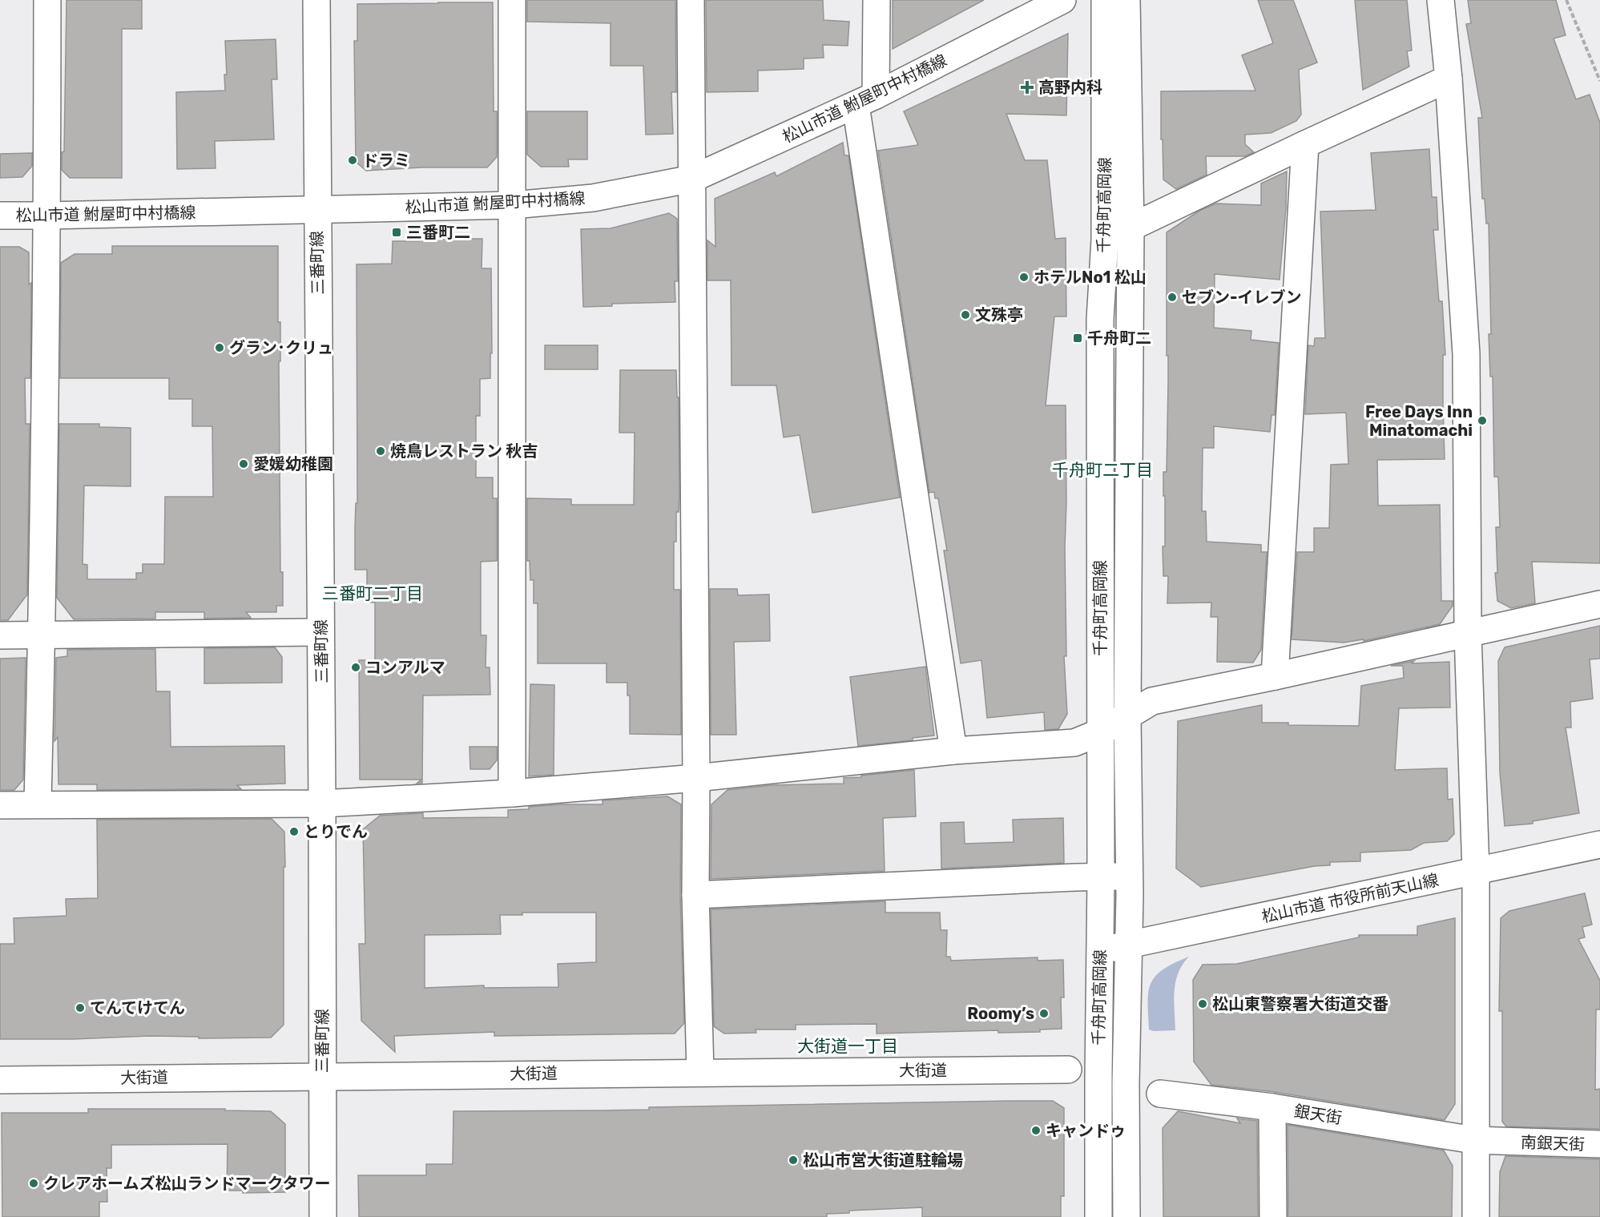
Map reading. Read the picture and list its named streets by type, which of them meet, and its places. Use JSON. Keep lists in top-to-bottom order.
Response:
{
  "streets": {
    "street": [
      "松山市道 鮒屋町中村橋線",
      "千舟町高岡線",
      "三番町線",
      "松山市道 市役所前天山線",
      "大街道",
      "銀天街",
      "南銀天街"
    ]
  },
  "crossings": [
    ["松山市道 鮒屋町中村橋線", "三番町線"],
    ["千舟町高岡線", "松山市道 市役所前天山線"],
    ["三番町線", "大街道"],
    ["銀天街", "南銀天街"]
  ],
  "districts": ["千舟町二丁目", "三番町二丁目", "大街道一丁目"],
  "places": {
    "health": ["高野内科"],
    "other": [
      "ドラミ",
      "ホテルNo1 松山",
      "セブン-イレブン",
      "文殊亭",
      "グラン･クリュ",
      "Free Days Inn Minatomachi",
      "焼鳥レストラン 秋吉",
      "愛媛幼稚園",
      "コンアルマ",
      "とりでん",
      "松山東警察署大街道交番",
      "てんてけてん",
      "Roomy’s",
      "キャンドゥ",
      "松山市営大街道駐輪場",
      "クレアホームズ松山ランドマークタワー"
    ],
    "transit": ["三番町二", "千舟町二"]
  }
}
